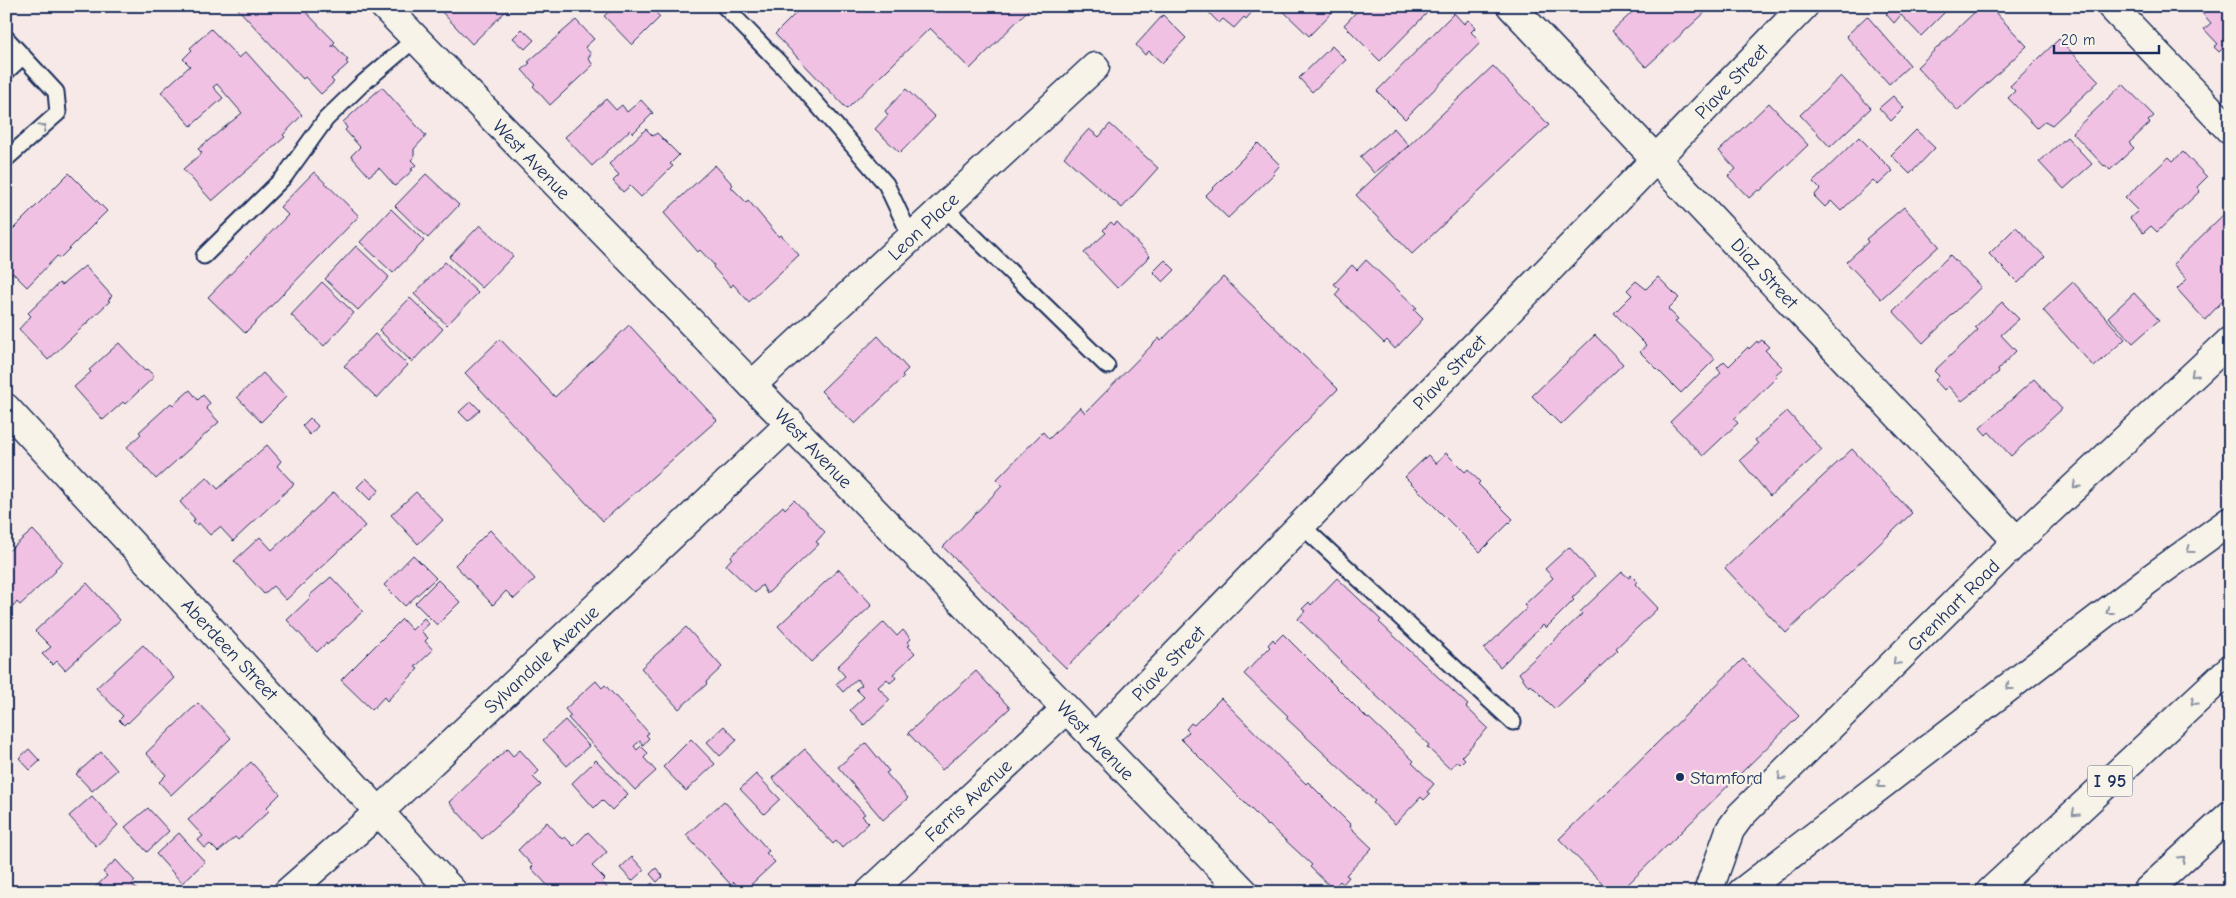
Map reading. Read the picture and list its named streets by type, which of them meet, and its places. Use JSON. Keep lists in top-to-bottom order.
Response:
{
  "streets": {
    "main road": [
      "Piave Street",
      "West Avenue",
      "Leon Place",
      "Diaz Street",
      "Grenhart Road",
      "Aberdeen Street",
      "Sylvandale Avenue",
      "I 95",
      "Ferris Avenue"
    ]
  },
  "crossings": [
    ["Piave Street", "West Avenue"],
    ["Piave Street", "Diaz Street"],
    ["West Avenue", "Leon Place"],
    ["West Avenue", "Sylvandale Avenue"],
    ["West Avenue", "Ferris Avenue"],
    ["Diaz Street", "Grenhart Road"],
    ["Aberdeen Street", "Sylvandale Avenue"]
  ],
  "places": ["Stamford"],
  "scale_bar": "20 m"
}
